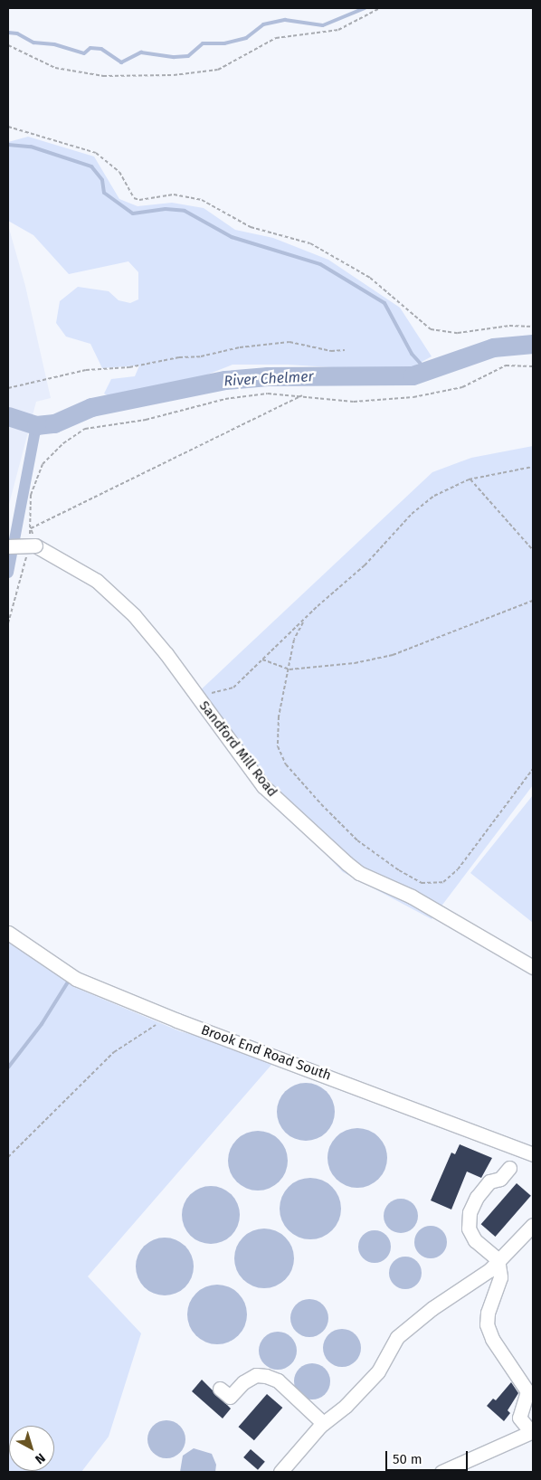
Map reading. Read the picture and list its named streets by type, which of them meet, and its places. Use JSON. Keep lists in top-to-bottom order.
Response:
{
  "streets": {
    "street": ["Sandford Mill Road", "Brook End Road South"]
  },
  "water": ["River Chelmer"],
  "scale_bar": "50 m",
  "north": "bottom right"
}
